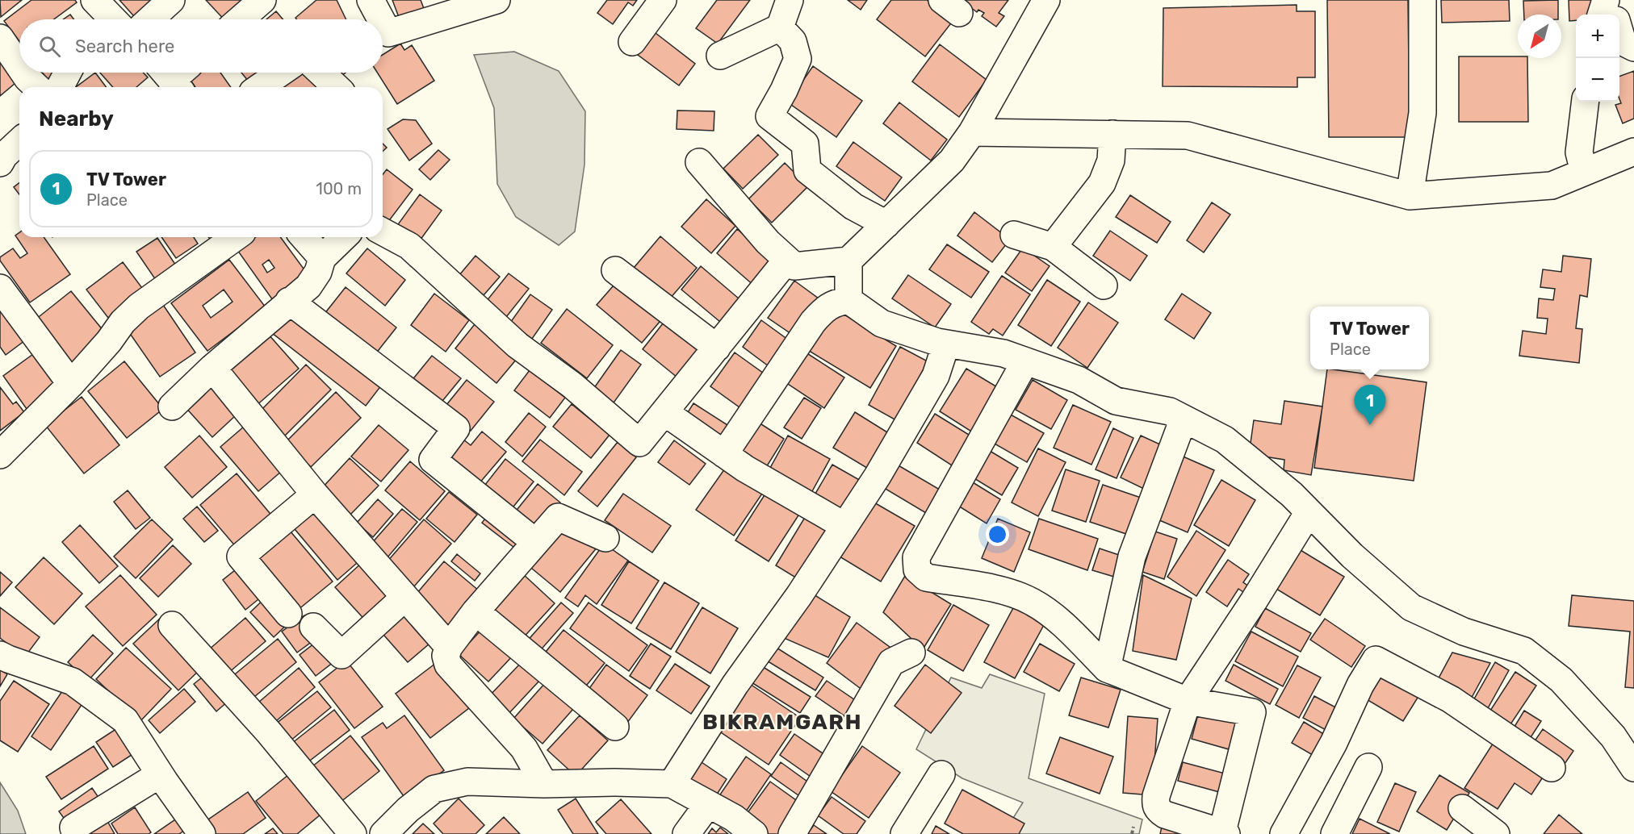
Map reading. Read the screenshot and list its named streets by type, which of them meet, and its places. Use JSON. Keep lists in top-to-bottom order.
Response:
{
  "districts": ["BIKRAMGARH"],
  "north": "bottom left",
  "page": {
    "map_buttons": ["+", "−"],
    "search": "Search here",
    "heading": "Nearby",
    "list": [
      {
        "mark": "1",
        "name": "TV Tower",
        "note": "Place",
        "value": "100 m"
      }
    ],
    "popup": ["TV Tower", "Place"],
    "pins": "1"
  }
}
